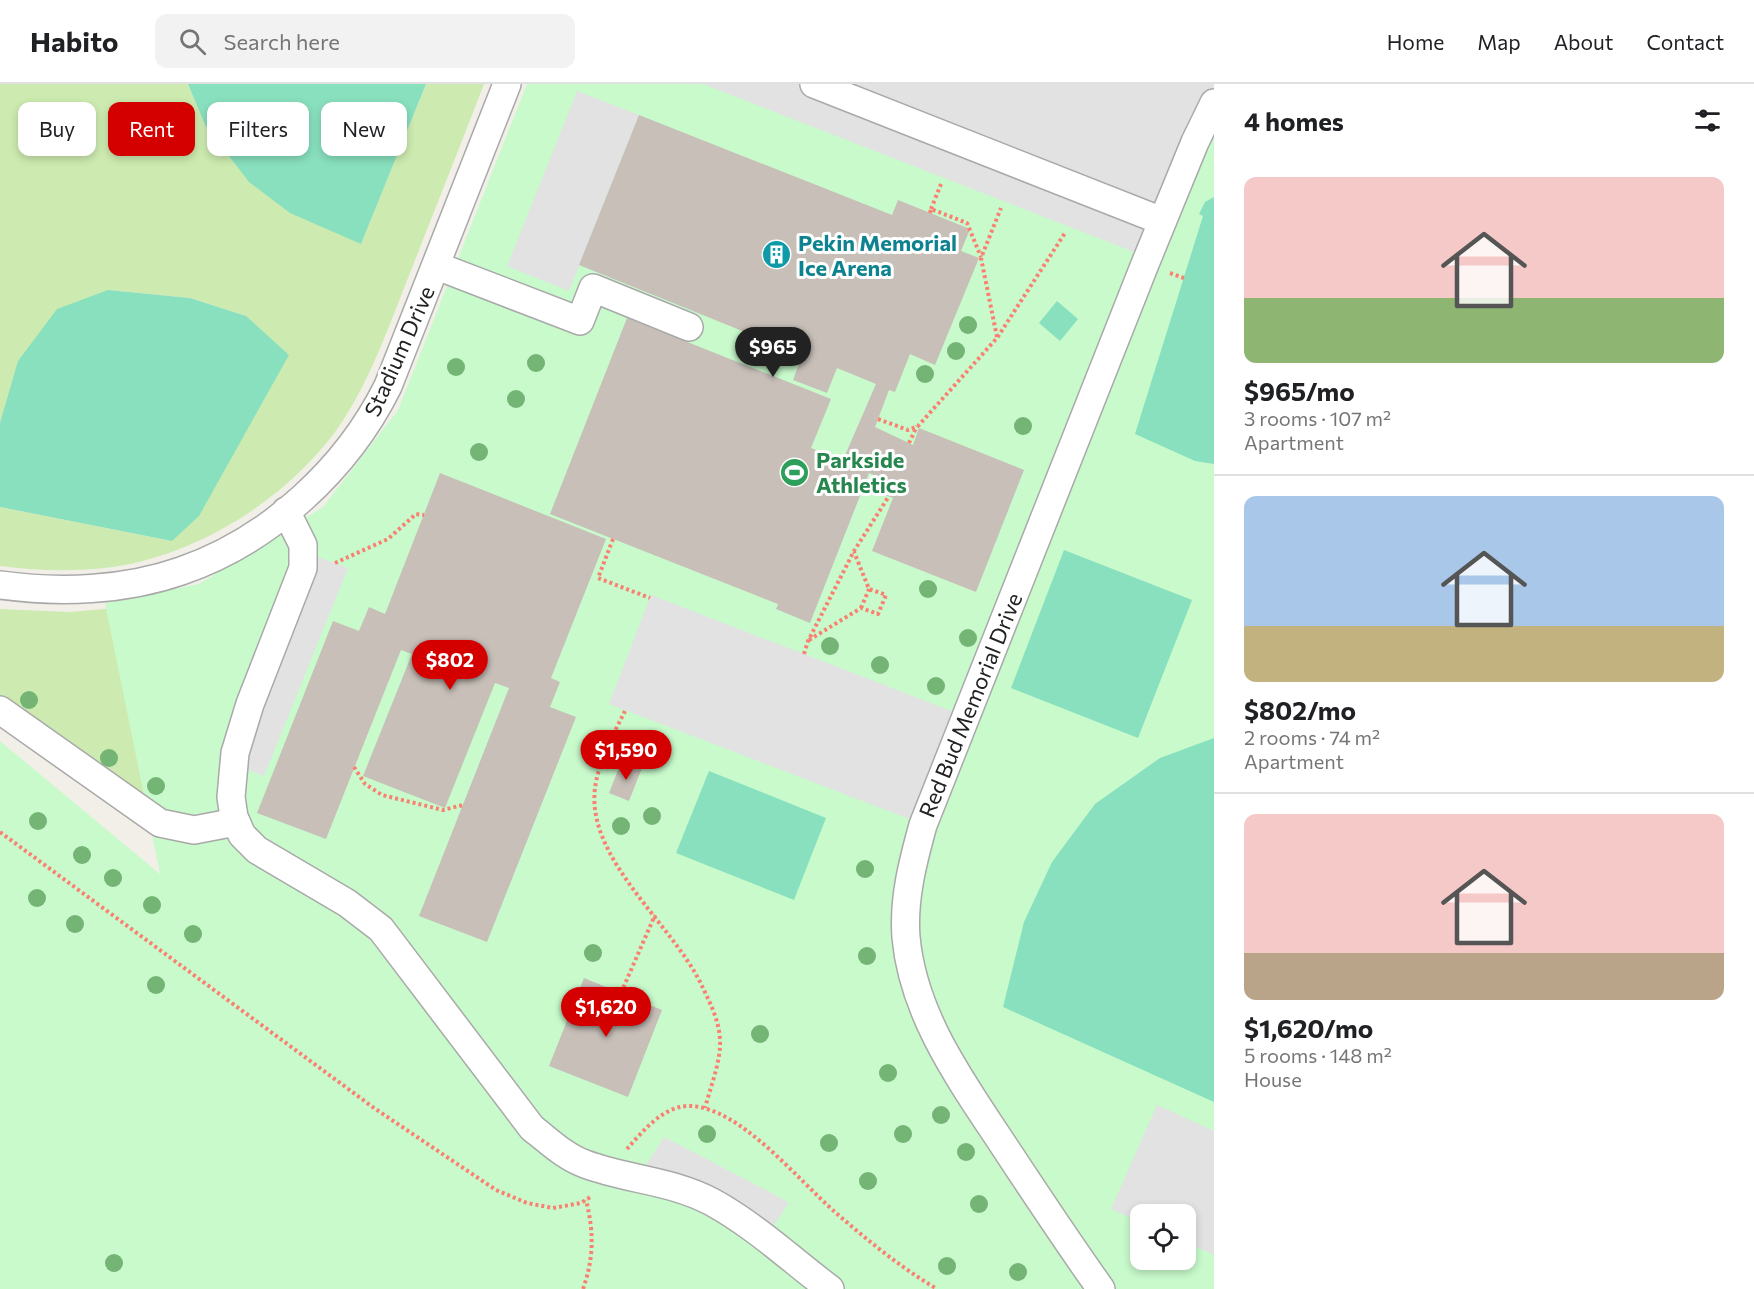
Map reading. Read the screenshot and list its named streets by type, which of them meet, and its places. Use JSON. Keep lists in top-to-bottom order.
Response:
{
  "streets": {
    "street": ["Stadium Drive", "Red Bud Memorial Drive"]
  },
  "places": {
    "building": ["Pekin Memorial Ice Arena"],
    "sports": ["Parkside Athletics"]
  },
  "page": {
    "header": "Habito",
    "search": "Search here",
    "nav": [
      "Home",
      "Map",
      "About",
      "Contact"
    ],
    "heading": "4 homes",
    "chip": [
      "Buy",
      "Rent",
      "Filters",
      "New"
    ],
    "list": [
      {
        "name": "$965/mo",
        "note": "3 rooms · 107 m² · Apartment"
      },
      {
        "name": "$802/mo",
        "note": "2 rooms · 74 m² · Apartment"
      },
      {
        "name": "$1,620/mo",
        "note": "5 rooms · 148 m² · House"
      }
    ],
    "price": [
      "$965",
      "$802",
      "$1,590",
      "$1,620"
    ]
  }
}
